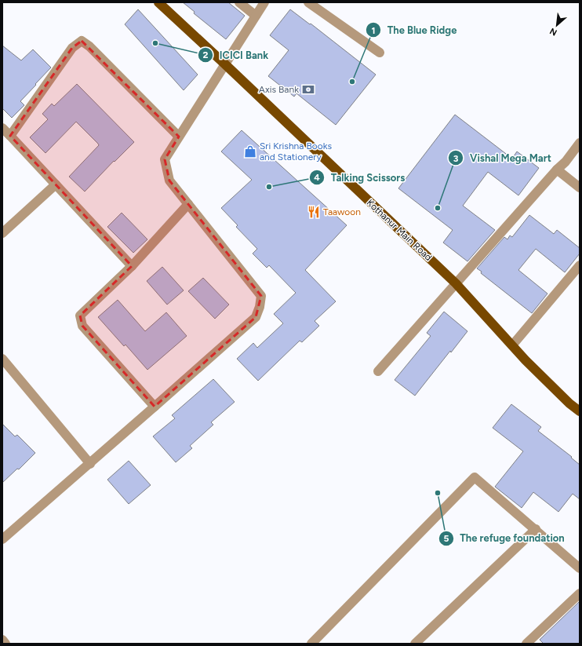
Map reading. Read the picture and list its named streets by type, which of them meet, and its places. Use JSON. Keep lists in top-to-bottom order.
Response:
{
  "streets": {
    "main road": ["Kothanur Main Road"]
  },
  "places": {
    "other": [
      "ICICI Bank",
      "The Blue Ridge",
      "Talking Scissors",
      "Vishal Mega Mart",
      "The refuge foundation"
    ],
    "bank": ["Axis Bank"],
    "shop": ["Sri Krishna Books and Stationery"],
    "restaurant": ["Taawoon"]
  },
  "north": "bottom left"
}
